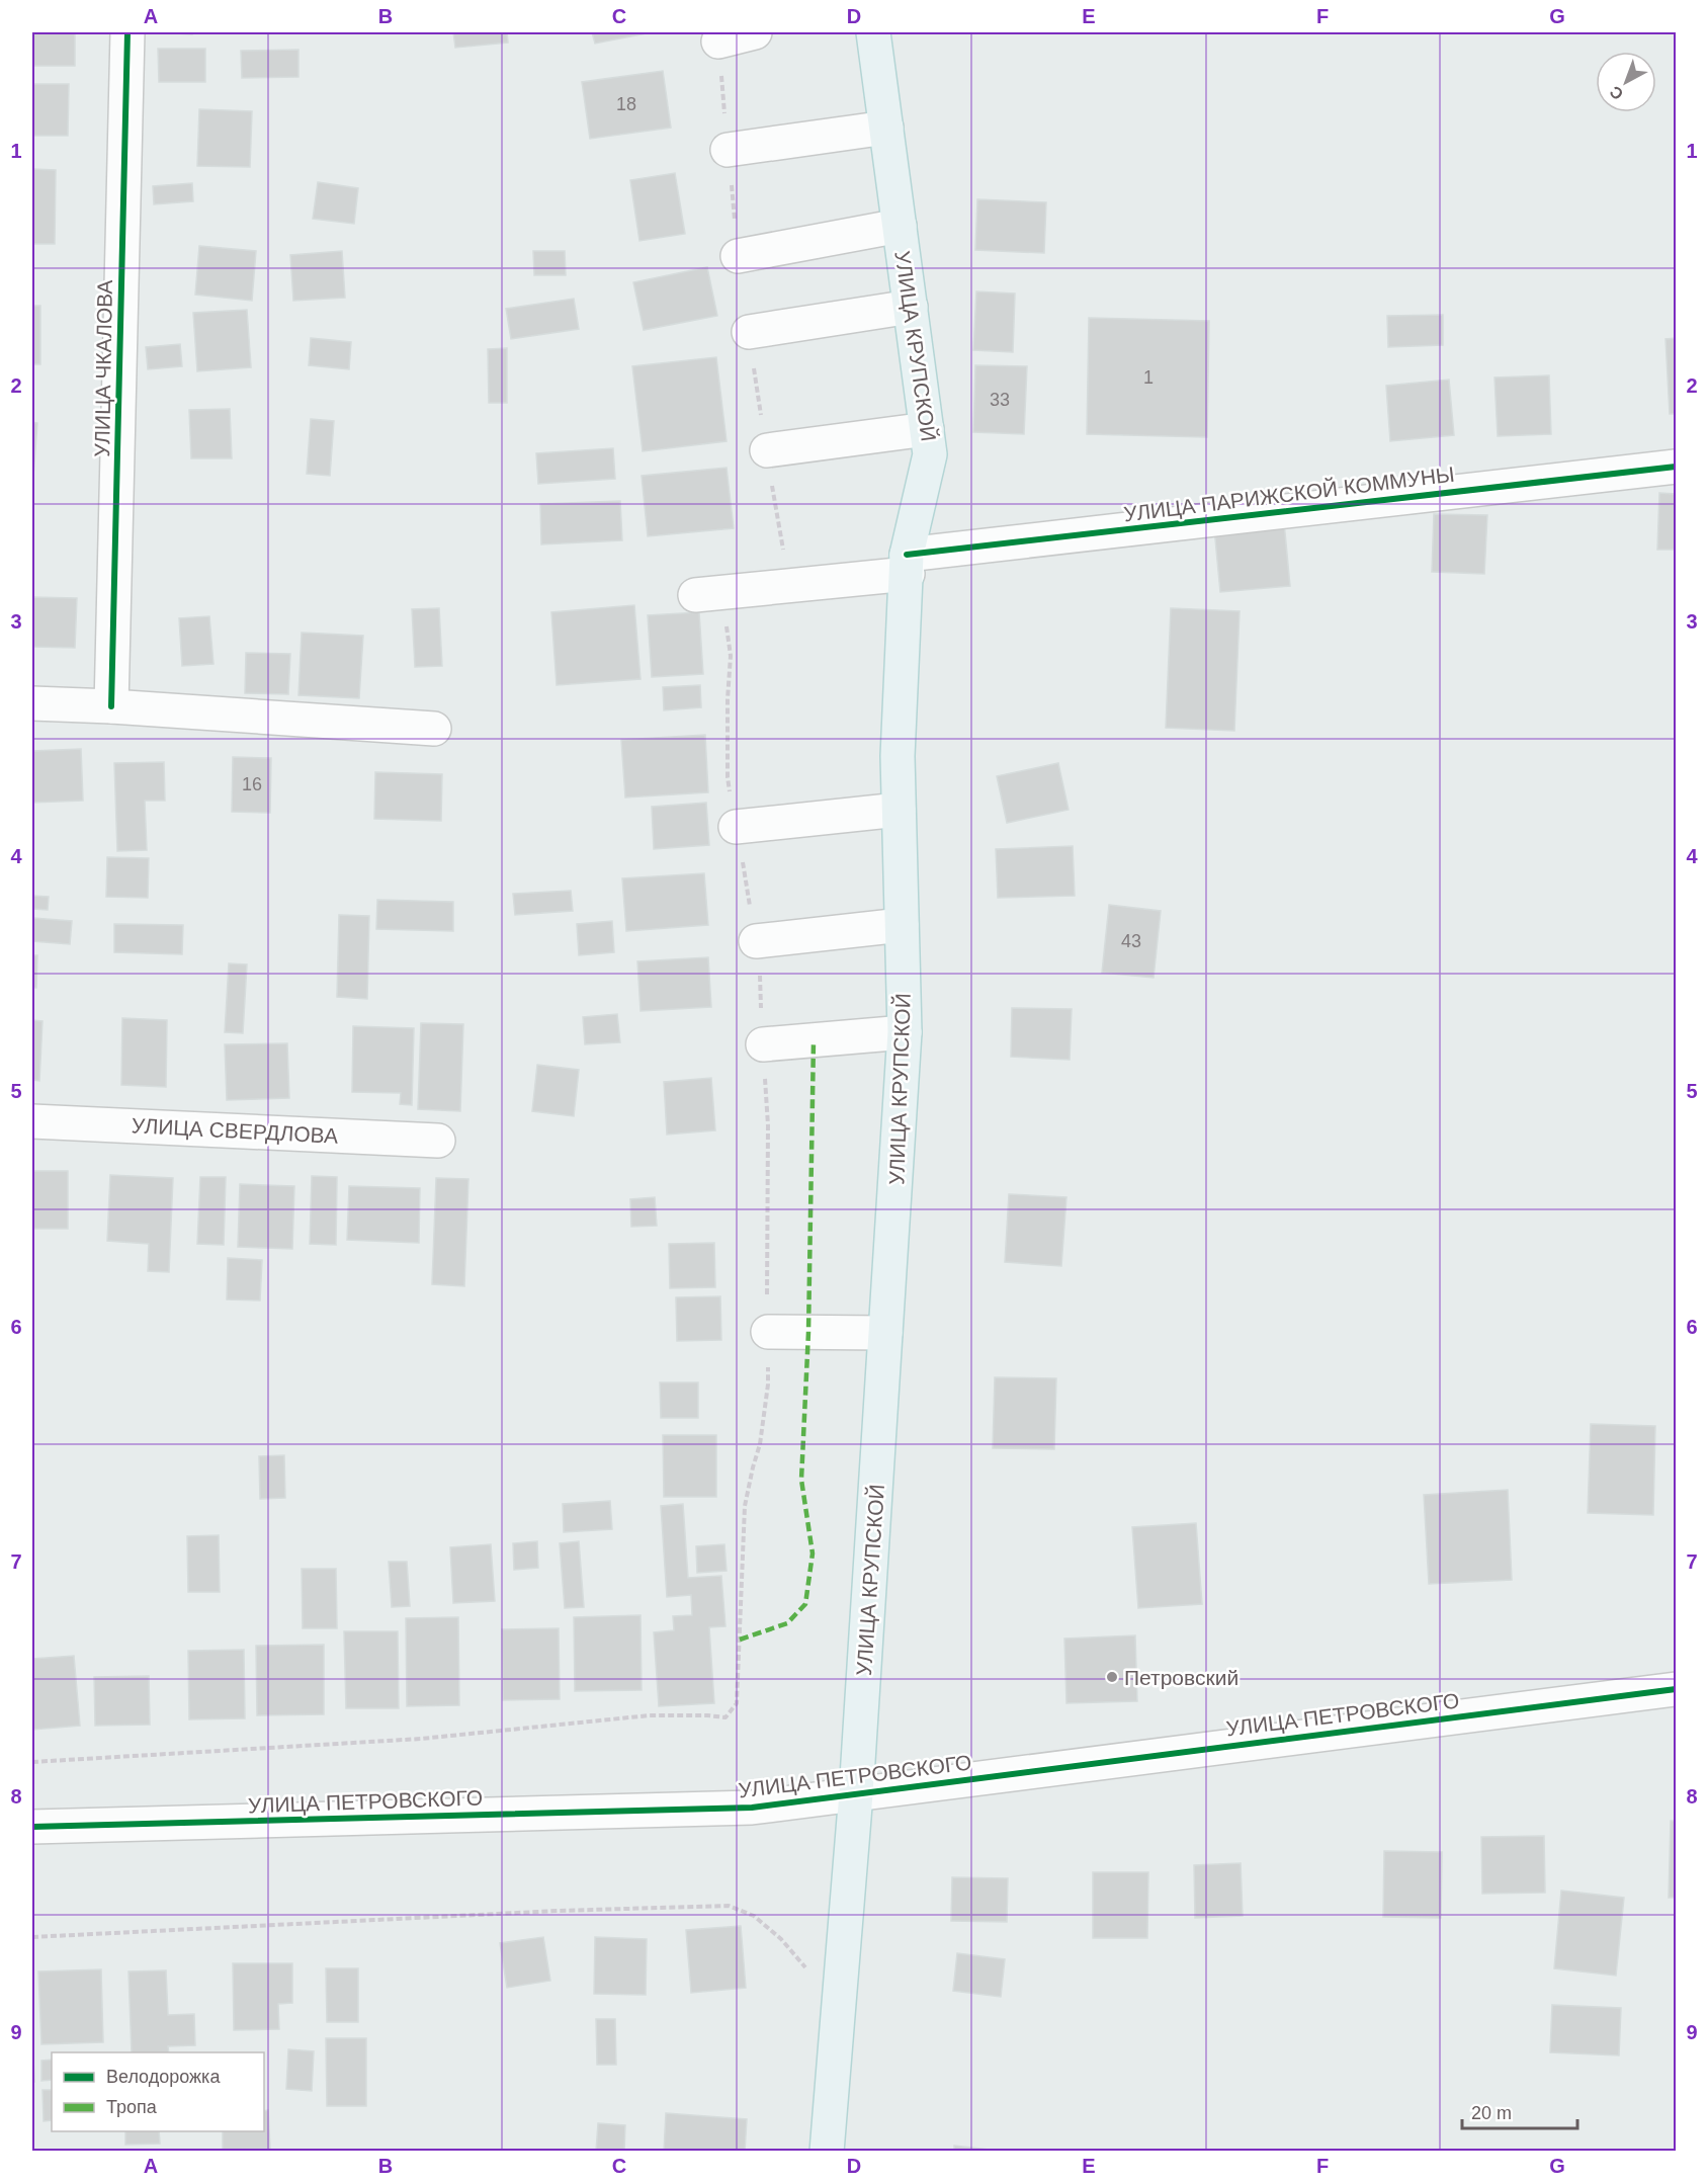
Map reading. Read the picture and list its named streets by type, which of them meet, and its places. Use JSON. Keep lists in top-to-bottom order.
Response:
{
  "streets": {
    "main road": ["УЛИЦА КРУПСКОЙ"],
    "street": [
      "УЛИЦА ЧКАЛОВА",
      "УЛИЦА ПАРИЖСКОЙ КОММУНЫ",
      "УЛИЦА СВЕРДЛОВА",
      "УЛИЦА ПЕТРОВСКОГО"
    ]
  },
  "crossings": [
    ["УЛИЦА КРУПСКОЙ", "УЛИЦА ПАРИЖСКОЙ КОММУНЫ"],
    ["УЛИЦА КРУПСКОЙ", "УЛИЦА ПЕТРОВСКОГО"]
  ],
  "places": ["Петровский"],
  "house_numbers": [
    "18",
    "1",
    "33",
    "16",
    "43"
  ],
  "legend": ["Велодорожка", "Тропа"],
  "scale_bar": "20 m",
  "north": "bottom left",
  "grid": {
    "columns": [
      "A",
      "B",
      "C",
      "D",
      "E",
      "F",
      "G"
    ],
    "rows": [
      "1",
      "2",
      "3",
      "4",
      "5",
      "6",
      "7",
      "8",
      "9"
    ]
  }
}
